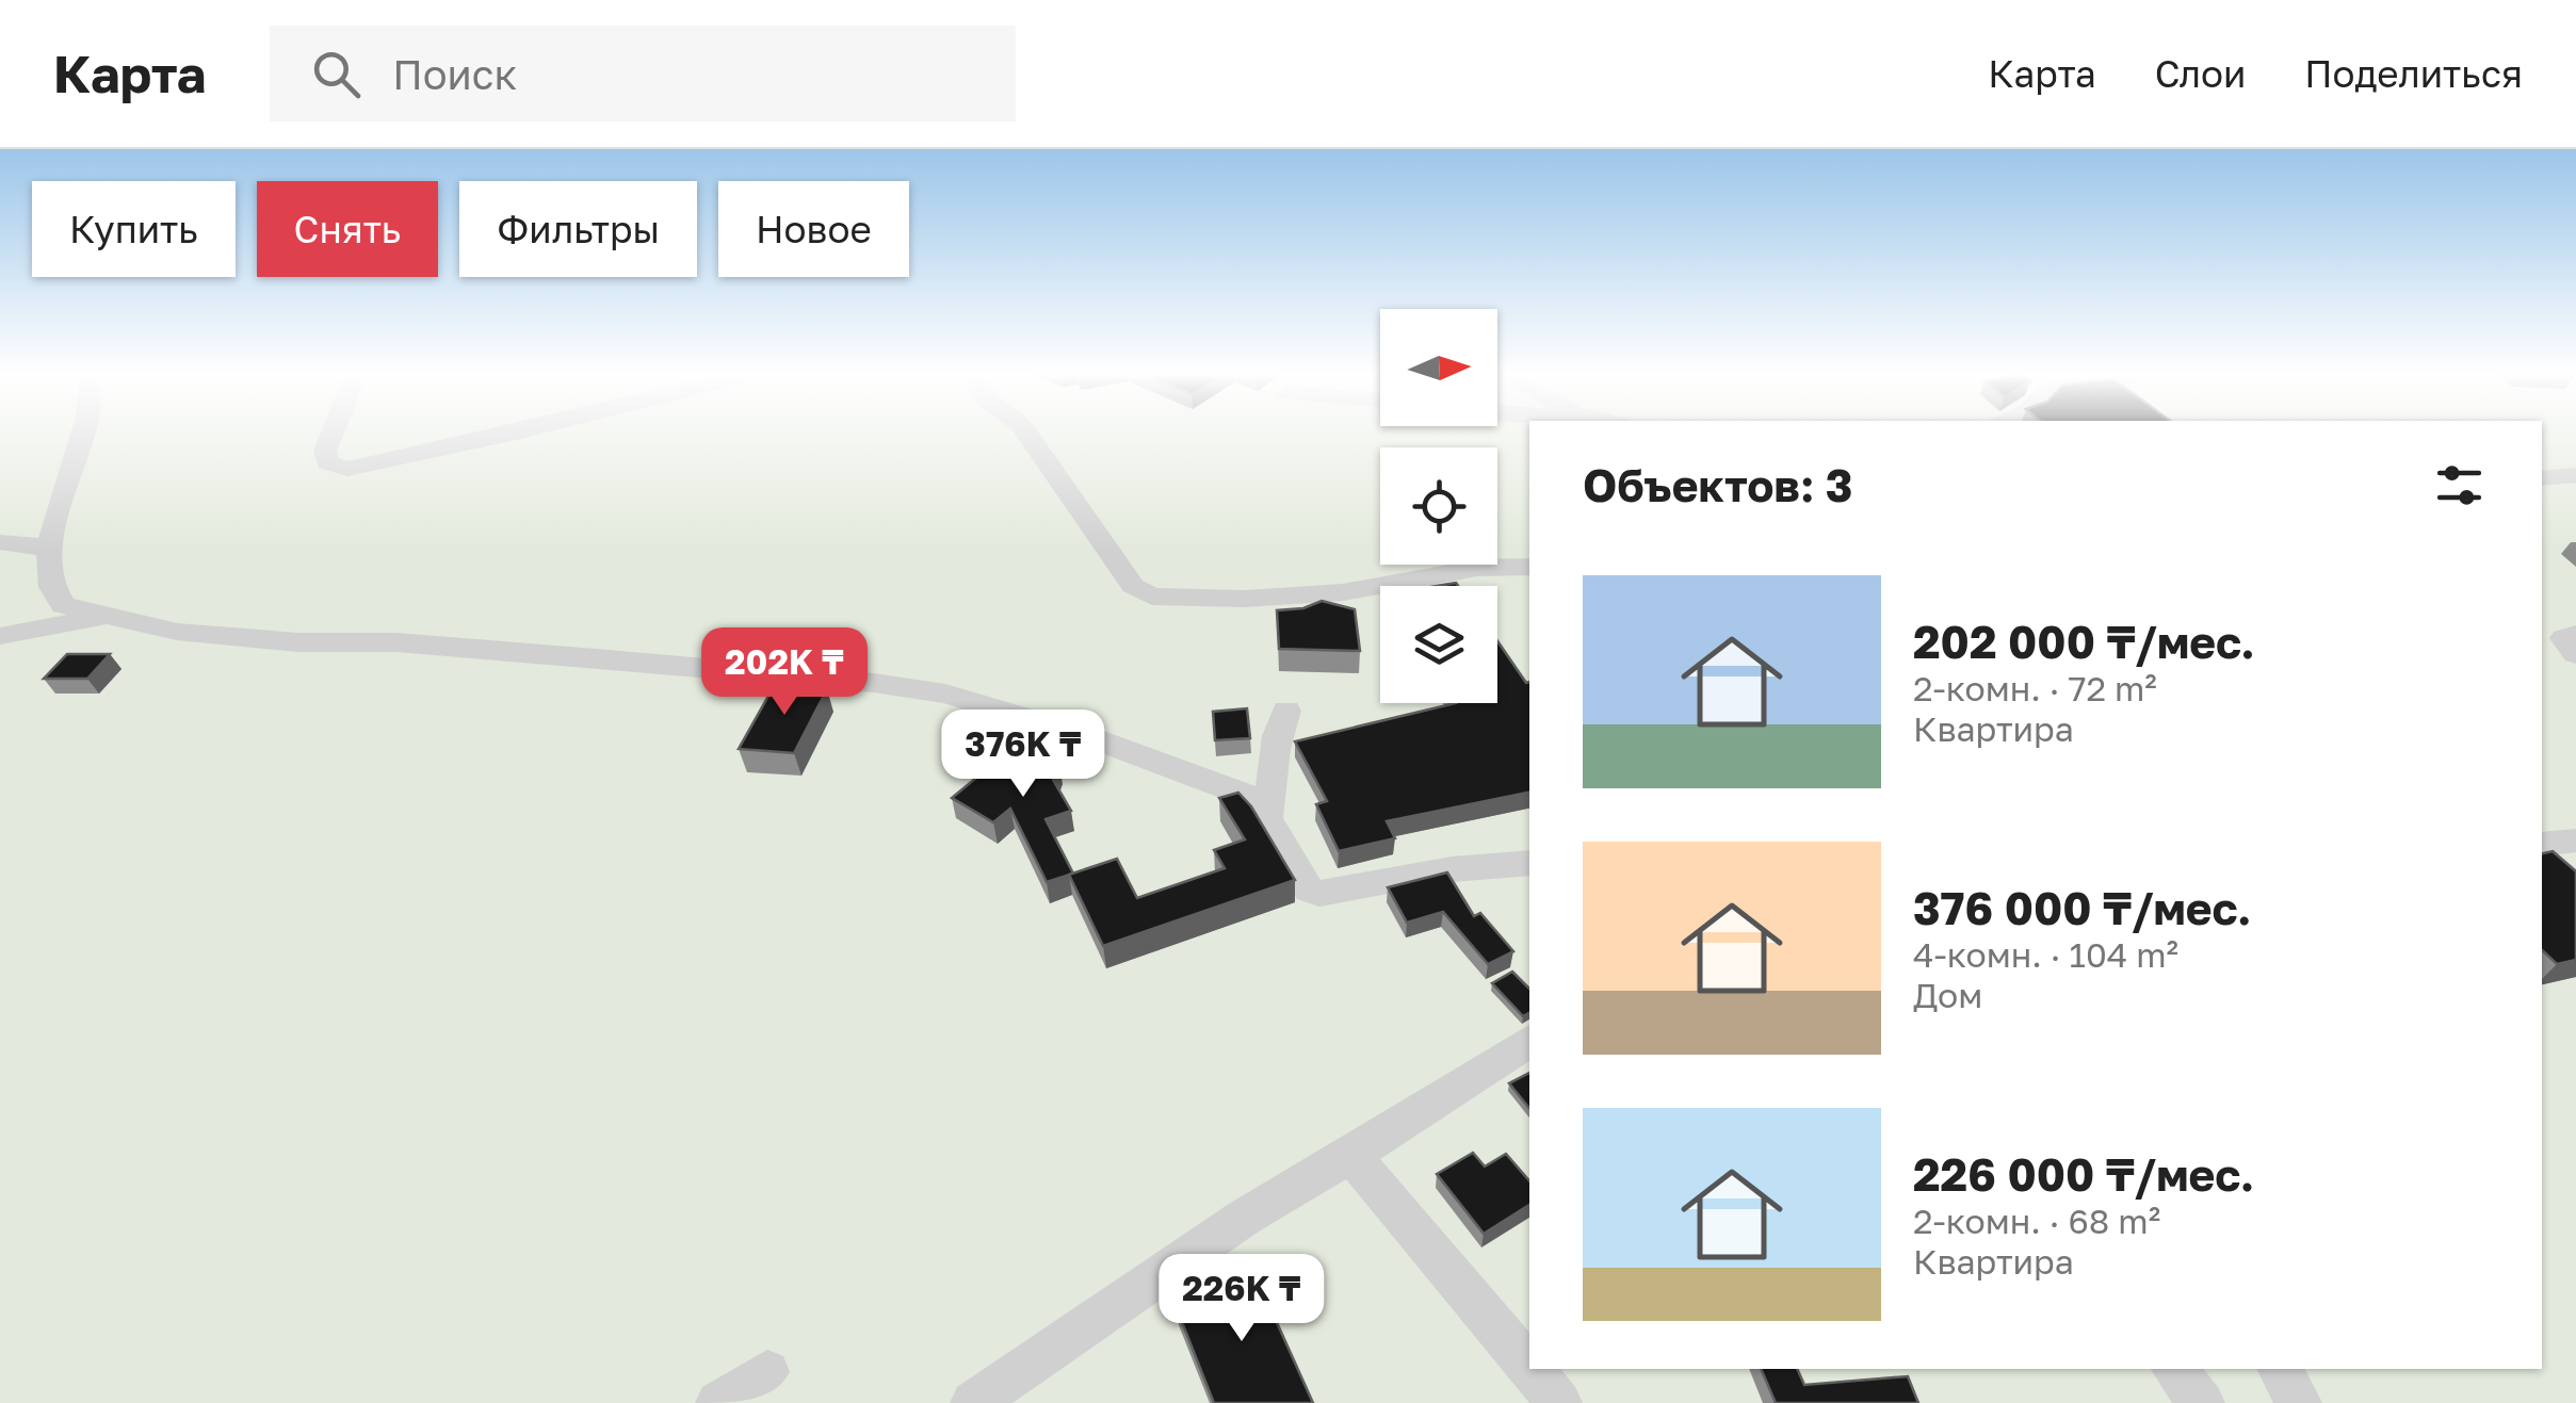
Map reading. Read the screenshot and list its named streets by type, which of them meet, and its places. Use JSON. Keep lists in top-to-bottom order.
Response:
{
  "north": "right",
  "page": {
    "header": "Карта",
    "search": "Поиск",
    "nav": ["Карта", "Слои", "Поделиться"],
    "chip": [
      "Купить",
      "Снять",
      "Фильтры",
      "Новое"
    ],
    "heading": "Объектов: 3",
    "list": [
      {
        "name": "202 000 ₸/мес.",
        "note": "2-комн. · 72 m² · Квартира"
      },
      {
        "name": "376 000 ₸/мес.",
        "note": "4-комн. · 104 m² · Дом"
      },
      {
        "name": "226 000 ₸/мес.",
        "note": "2-комн. · 68 m² · Квартира"
      }
    ],
    "price": ["202K ₸", "376K ₸", "226K ₸"]
  }
}
